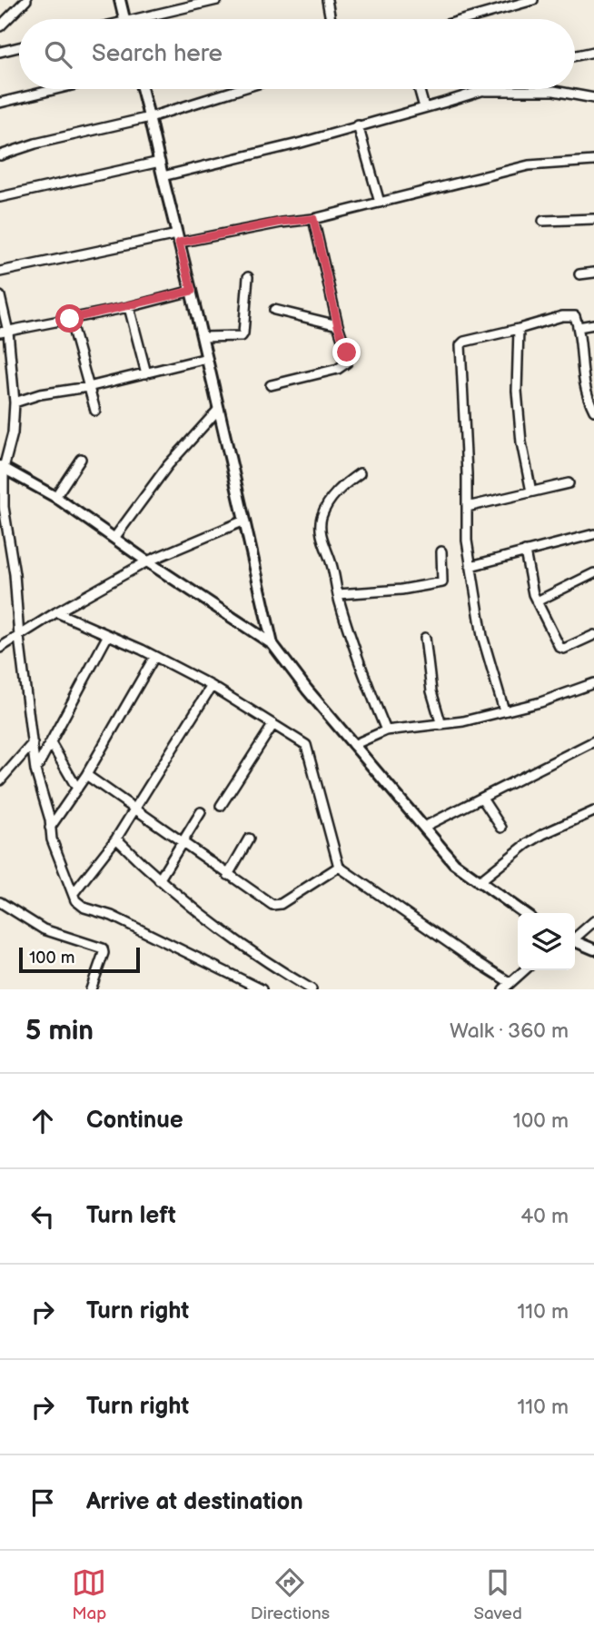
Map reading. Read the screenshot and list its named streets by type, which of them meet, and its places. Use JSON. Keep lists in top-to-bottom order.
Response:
{
  "scale_bar": "100 m",
  "page": {
    "search": "Search here",
    "scale": "100 m",
    "heading": ["5 min", "Walk · 360 m"],
    "list": [
      ["Continue", "100 m"],
      ["Turn left", "40 m"],
      ["Turn right", "110 m"],
      ["Turn right", "110 m"],
      "Arrive at destination"
    ],
    "nav": ["Map", "Directions", "Saved"]
  }
}
